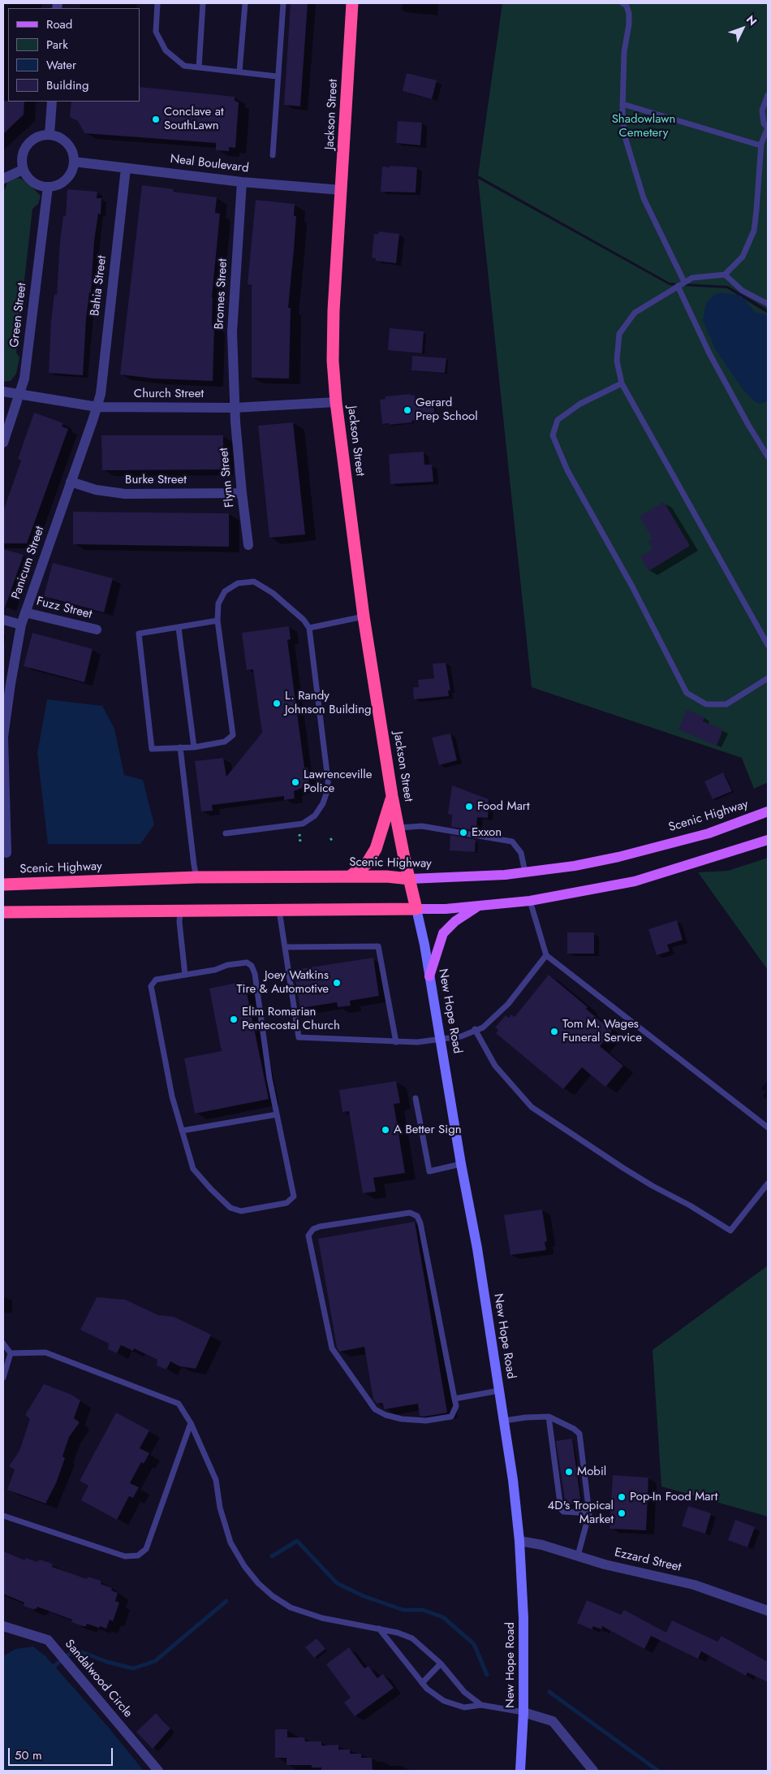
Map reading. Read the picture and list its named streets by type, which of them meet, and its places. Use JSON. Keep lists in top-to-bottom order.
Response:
{
  "streets": {
    "highway": ["Jackson Street", "Scenic Highway"],
    "street": [
      "Neal Boulevard",
      "Bahia Street",
      "Bromes Street",
      "Green Street",
      "Church Street",
      "Flynn Street",
      "Burke Street",
      "Panicum Street",
      "Fuzz Street",
      "New Hope Road",
      "Ezzard Street",
      "Sandalwood Circle"
    ]
  },
  "crossings": [
    ["Jackson Street", "Neal Boulevard"],
    ["Jackson Street", "Church Street"],
    ["Jackson Street", "Scenic Highway"],
    ["Jackson Street", "New Hope Road"],
    ["Neal Boulevard", "Bahia Street"],
    ["Neal Boulevard", "Bromes Street"],
    ["Neal Boulevard", "Green Street"],
    ["Bahia Street", "Church Street"],
    ["Bahia Street", "Panicum Street"],
    ["Bromes Street", "Church Street"],
    ["Bromes Street", "Flynn Street"],
    ["Green Street", "Church Street"],
    ["Church Street", "Flynn Street"],
    ["Church Street", "Panicum Street"],
    ["Flynn Street", "Burke Street"],
    ["Burke Street", "Panicum Street"],
    ["Panicum Street", "Fuzz Street"],
    ["New Hope Road", "Ezzard Street"]
  ],
  "parks": ["Shadowlawn Cemetery"],
  "places": [
    "Conclave at SouthLawn",
    "Gerard Prep School",
    "L. Randy Johnson Building",
    "Lawrenceville Police",
    "Food Mart",
    "Exxon",
    "Joey Watkins Tire & Automotive",
    "Elim Romarian Pentecostal Church",
    "Tom M. Wages Funeral Service",
    "A Better Sign",
    "Mobil",
    "Pop-In Food Mart",
    "4D's Tropical Market"
  ],
  "legend": [
    "Road",
    "Park",
    "Water",
    "Building"
  ],
  "scale_bar": "50 m",
  "north": "top right"
}
